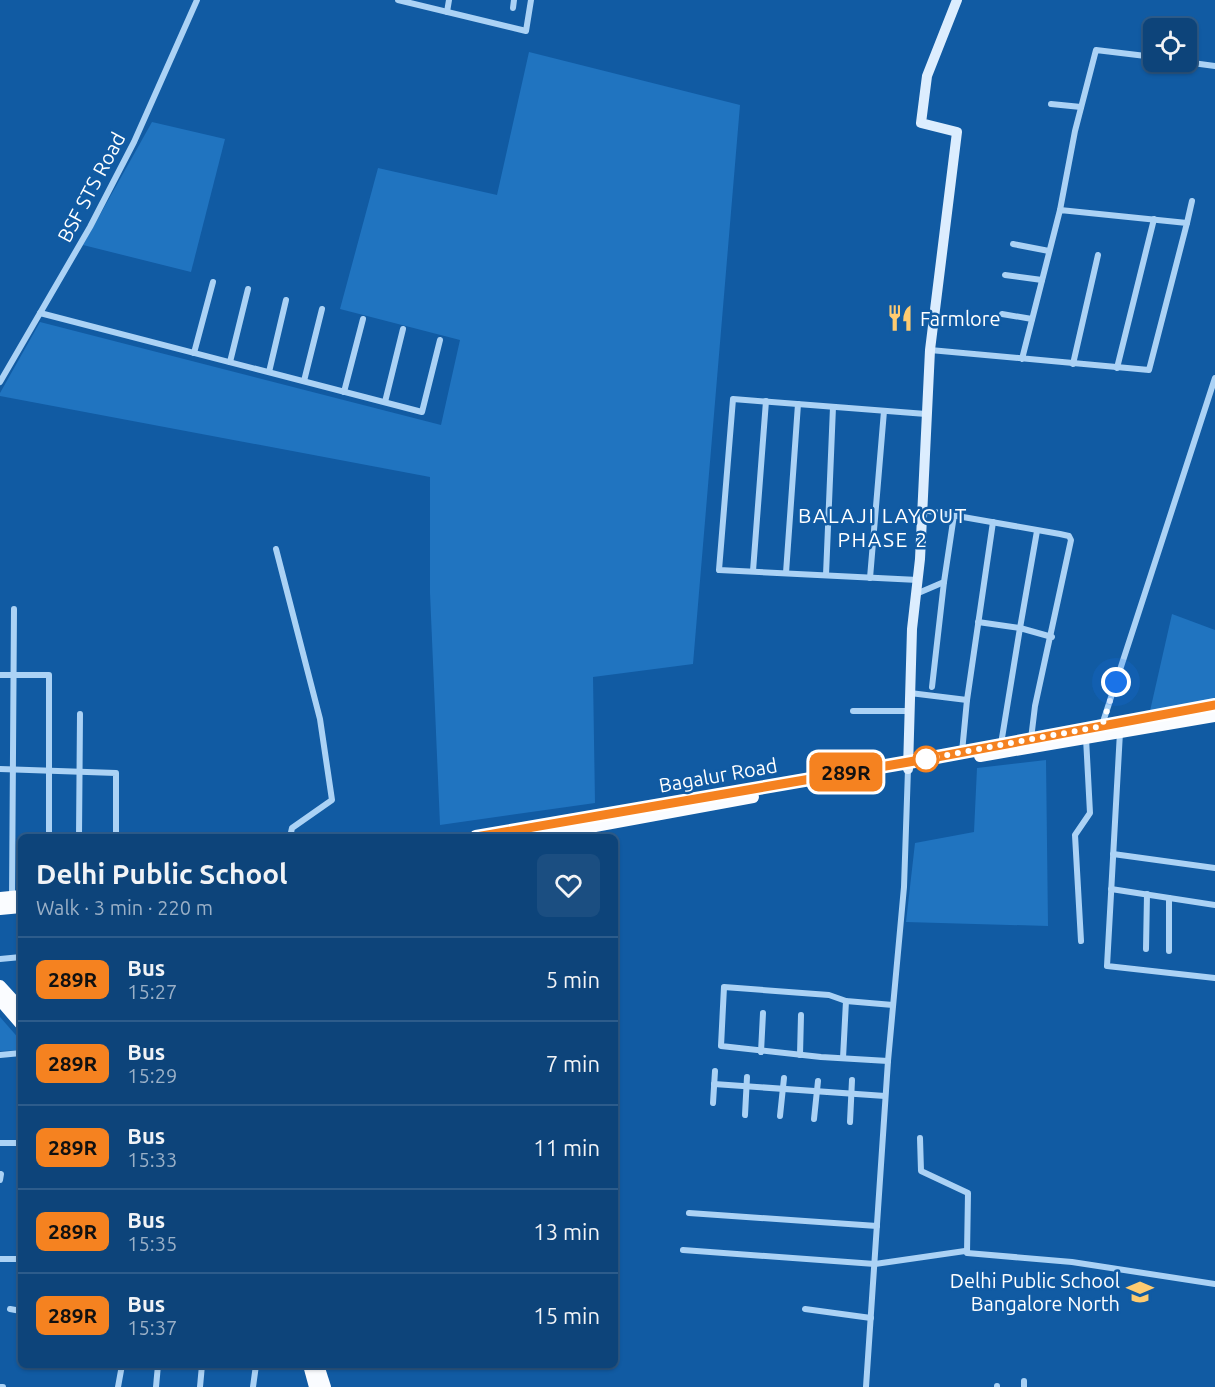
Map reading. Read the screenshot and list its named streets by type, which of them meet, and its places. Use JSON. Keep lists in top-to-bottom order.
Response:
{
  "streets": {
    "main road": ["Bagalur Road"],
    "street": ["BSF STS Road"]
  },
  "districts": ["BALAJI LAYOUT PHASE 2"],
  "places": {
    "restaurant": ["Farmlore"],
    "school or university": ["Delhi Public School Bangalore North"]
  },
  "lines": ["bus line 289R"],
  "page": {
    "on_map": "289R",
    "heading": ["Delhi Public School", "Walk · 3 min · 220 m"],
    "list": [
      {
        "mark": "289R",
        "name": "Bus",
        "note": "15:27",
        "value": "5 min"
      },
      {
        "mark": "289R",
        "name": "Bus",
        "note": "15:29",
        "value": "7 min"
      },
      {
        "mark": "289R",
        "name": "Bus",
        "note": "15:33",
        "value": "11 min"
      },
      {
        "mark": "289R",
        "name": "Bus",
        "note": "15:35",
        "value": "13 min"
      },
      {
        "mark": "289R",
        "name": "Bus",
        "note": "15:37",
        "value": "15 min"
      }
    ]
  }
}
